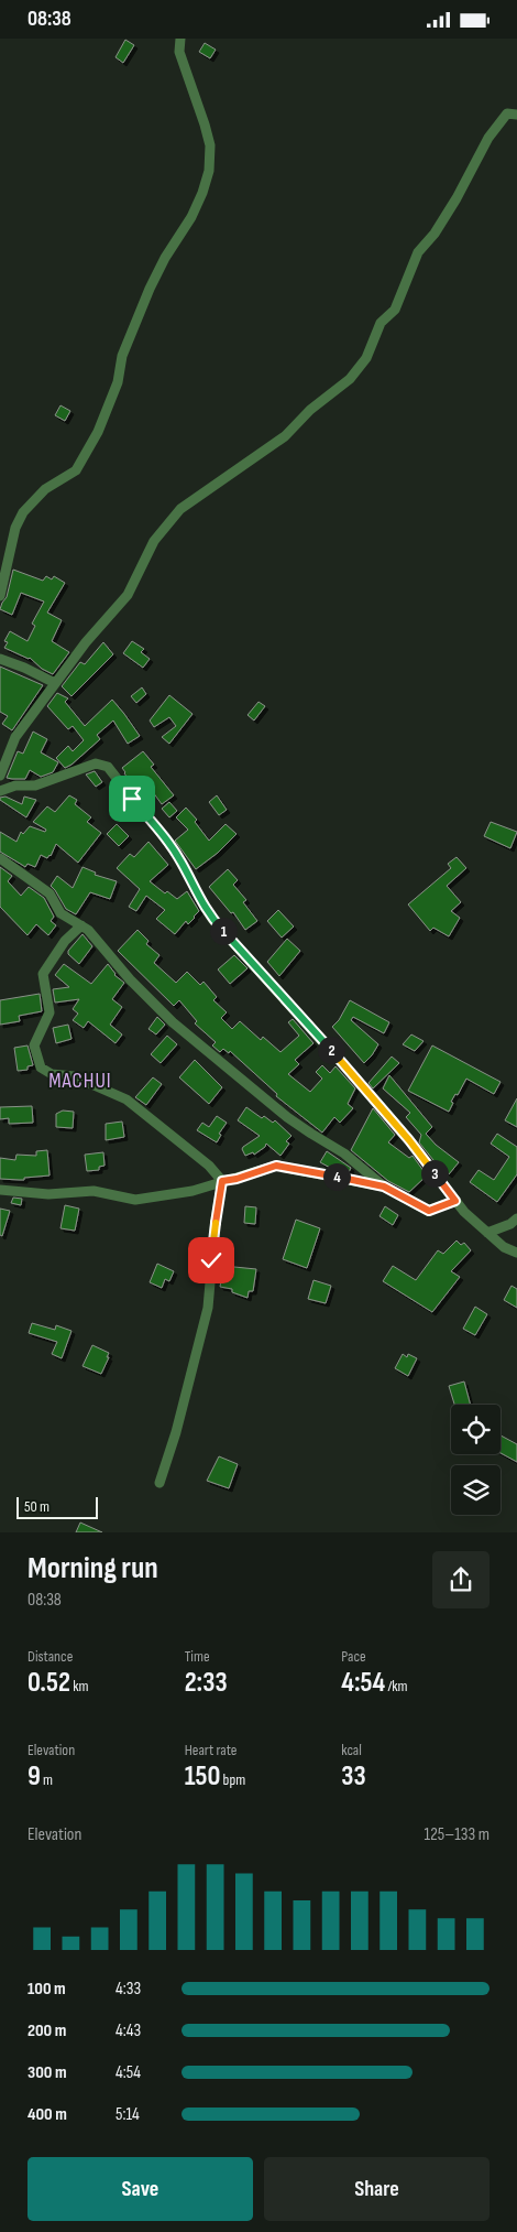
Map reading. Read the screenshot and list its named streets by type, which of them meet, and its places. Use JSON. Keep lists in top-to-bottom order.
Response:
{
  "districts": ["MACHUI"],
  "scale_bar": "50 m",
  "page": {
    "status": "08:38",
    "pins": [
      "1",
      "2",
      "3",
      "4"
    ],
    "scale": "50 m",
    "heading": ["Morning run", "08:38"],
    "stats": [
      ["Distance", "0.52 km"],
      ["Time", "2:33"],
      ["Pace", "4:54 /km"],
      ["Elevation", "9 m"],
      ["Heart rate", "150 bpm"],
      ["kcal", "33"]
    ],
    "chart": ["Elevation", "125–133 m"],
    "list": [
      {
        "name": "100 m",
        "note": "4:33"
      },
      {
        "name": "200 m",
        "note": "4:43"
      },
      {
        "name": "300 m",
        "note": "4:54"
      },
      {
        "name": "400 m",
        "note": "5:14"
      }
    ],
    "buttons": ["Save", "Share"]
  }
}
